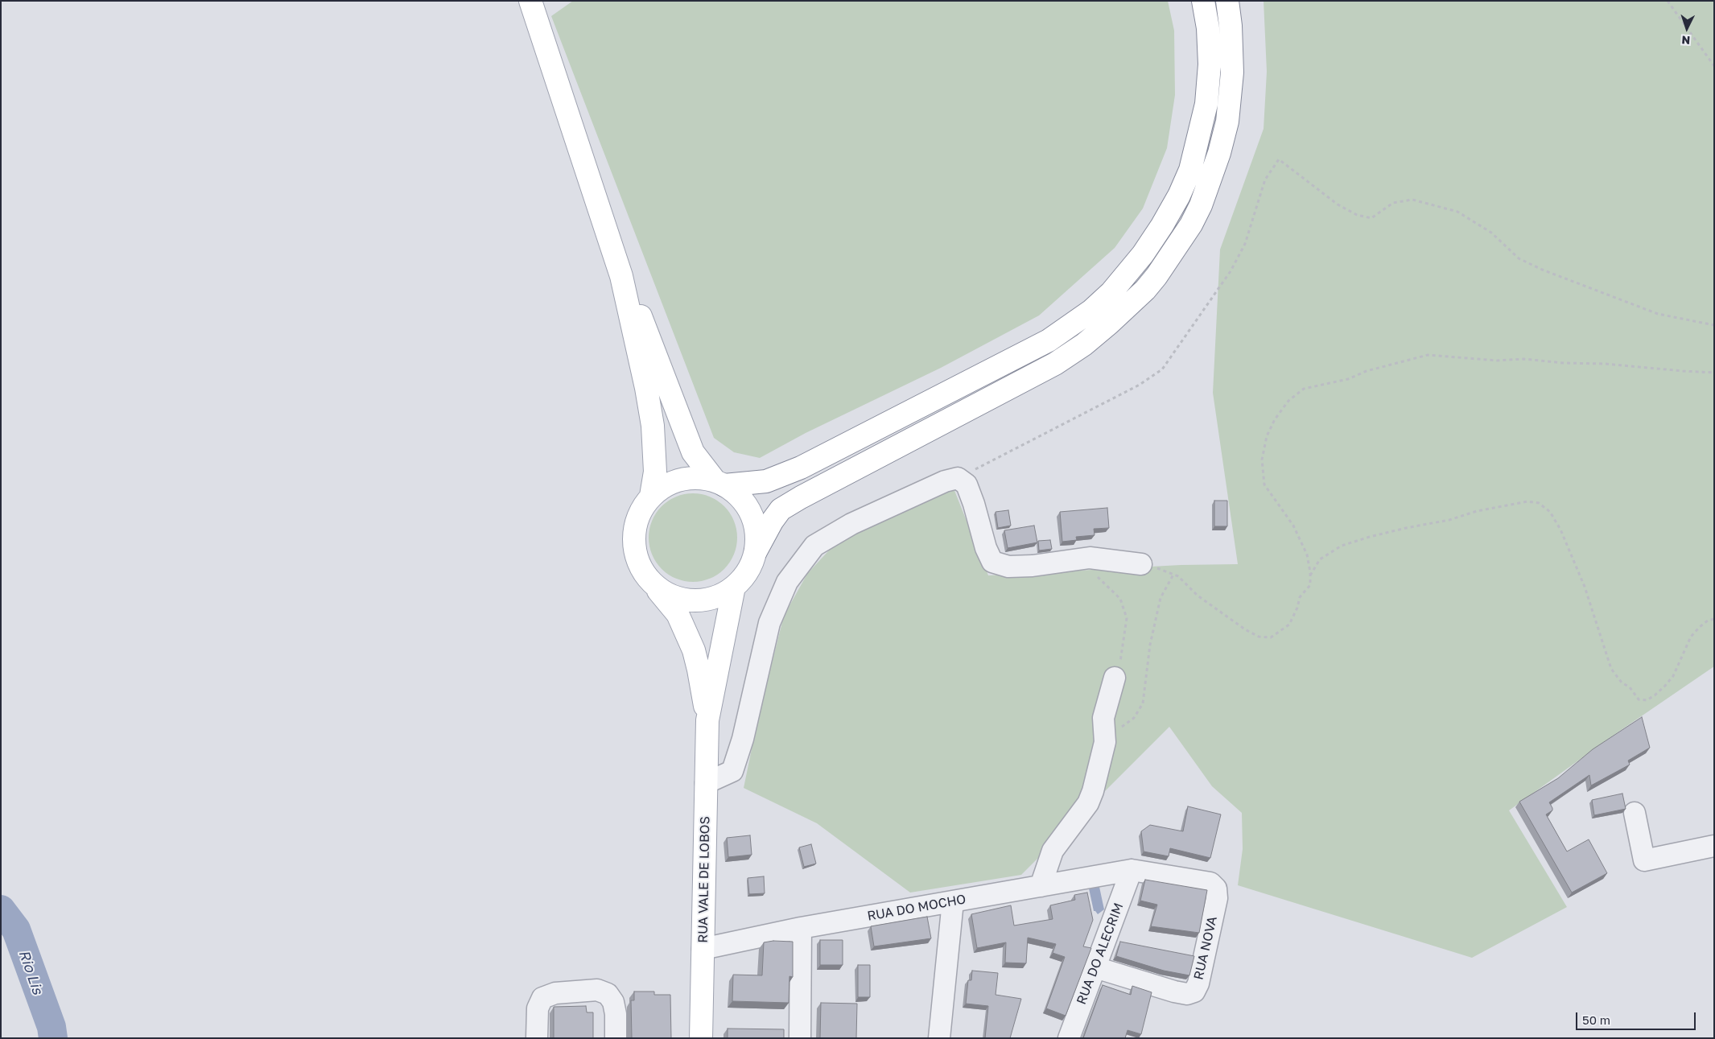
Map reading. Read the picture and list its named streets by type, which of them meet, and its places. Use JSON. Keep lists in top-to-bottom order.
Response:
{
  "streets": {
    "main road": ["RUA VALE DE LOBOS"],
    "street": ["RUA DO MOCHO", "RUA NOVA", "RUA DO ALECRIM"]
  },
  "crossings": [
    ["RUA VALE DE LOBOS", "RUA DO MOCHO"],
    ["RUA DO MOCHO", "RUA NOVA"],
    ["RUA DO MOCHO", "RUA DO ALECRIM"],
    ["RUA NOVA", "RUA DO ALECRIM"]
  ],
  "water": ["Rio Lis"],
  "scale_bar": "50 m",
  "north": "bottom"
}
